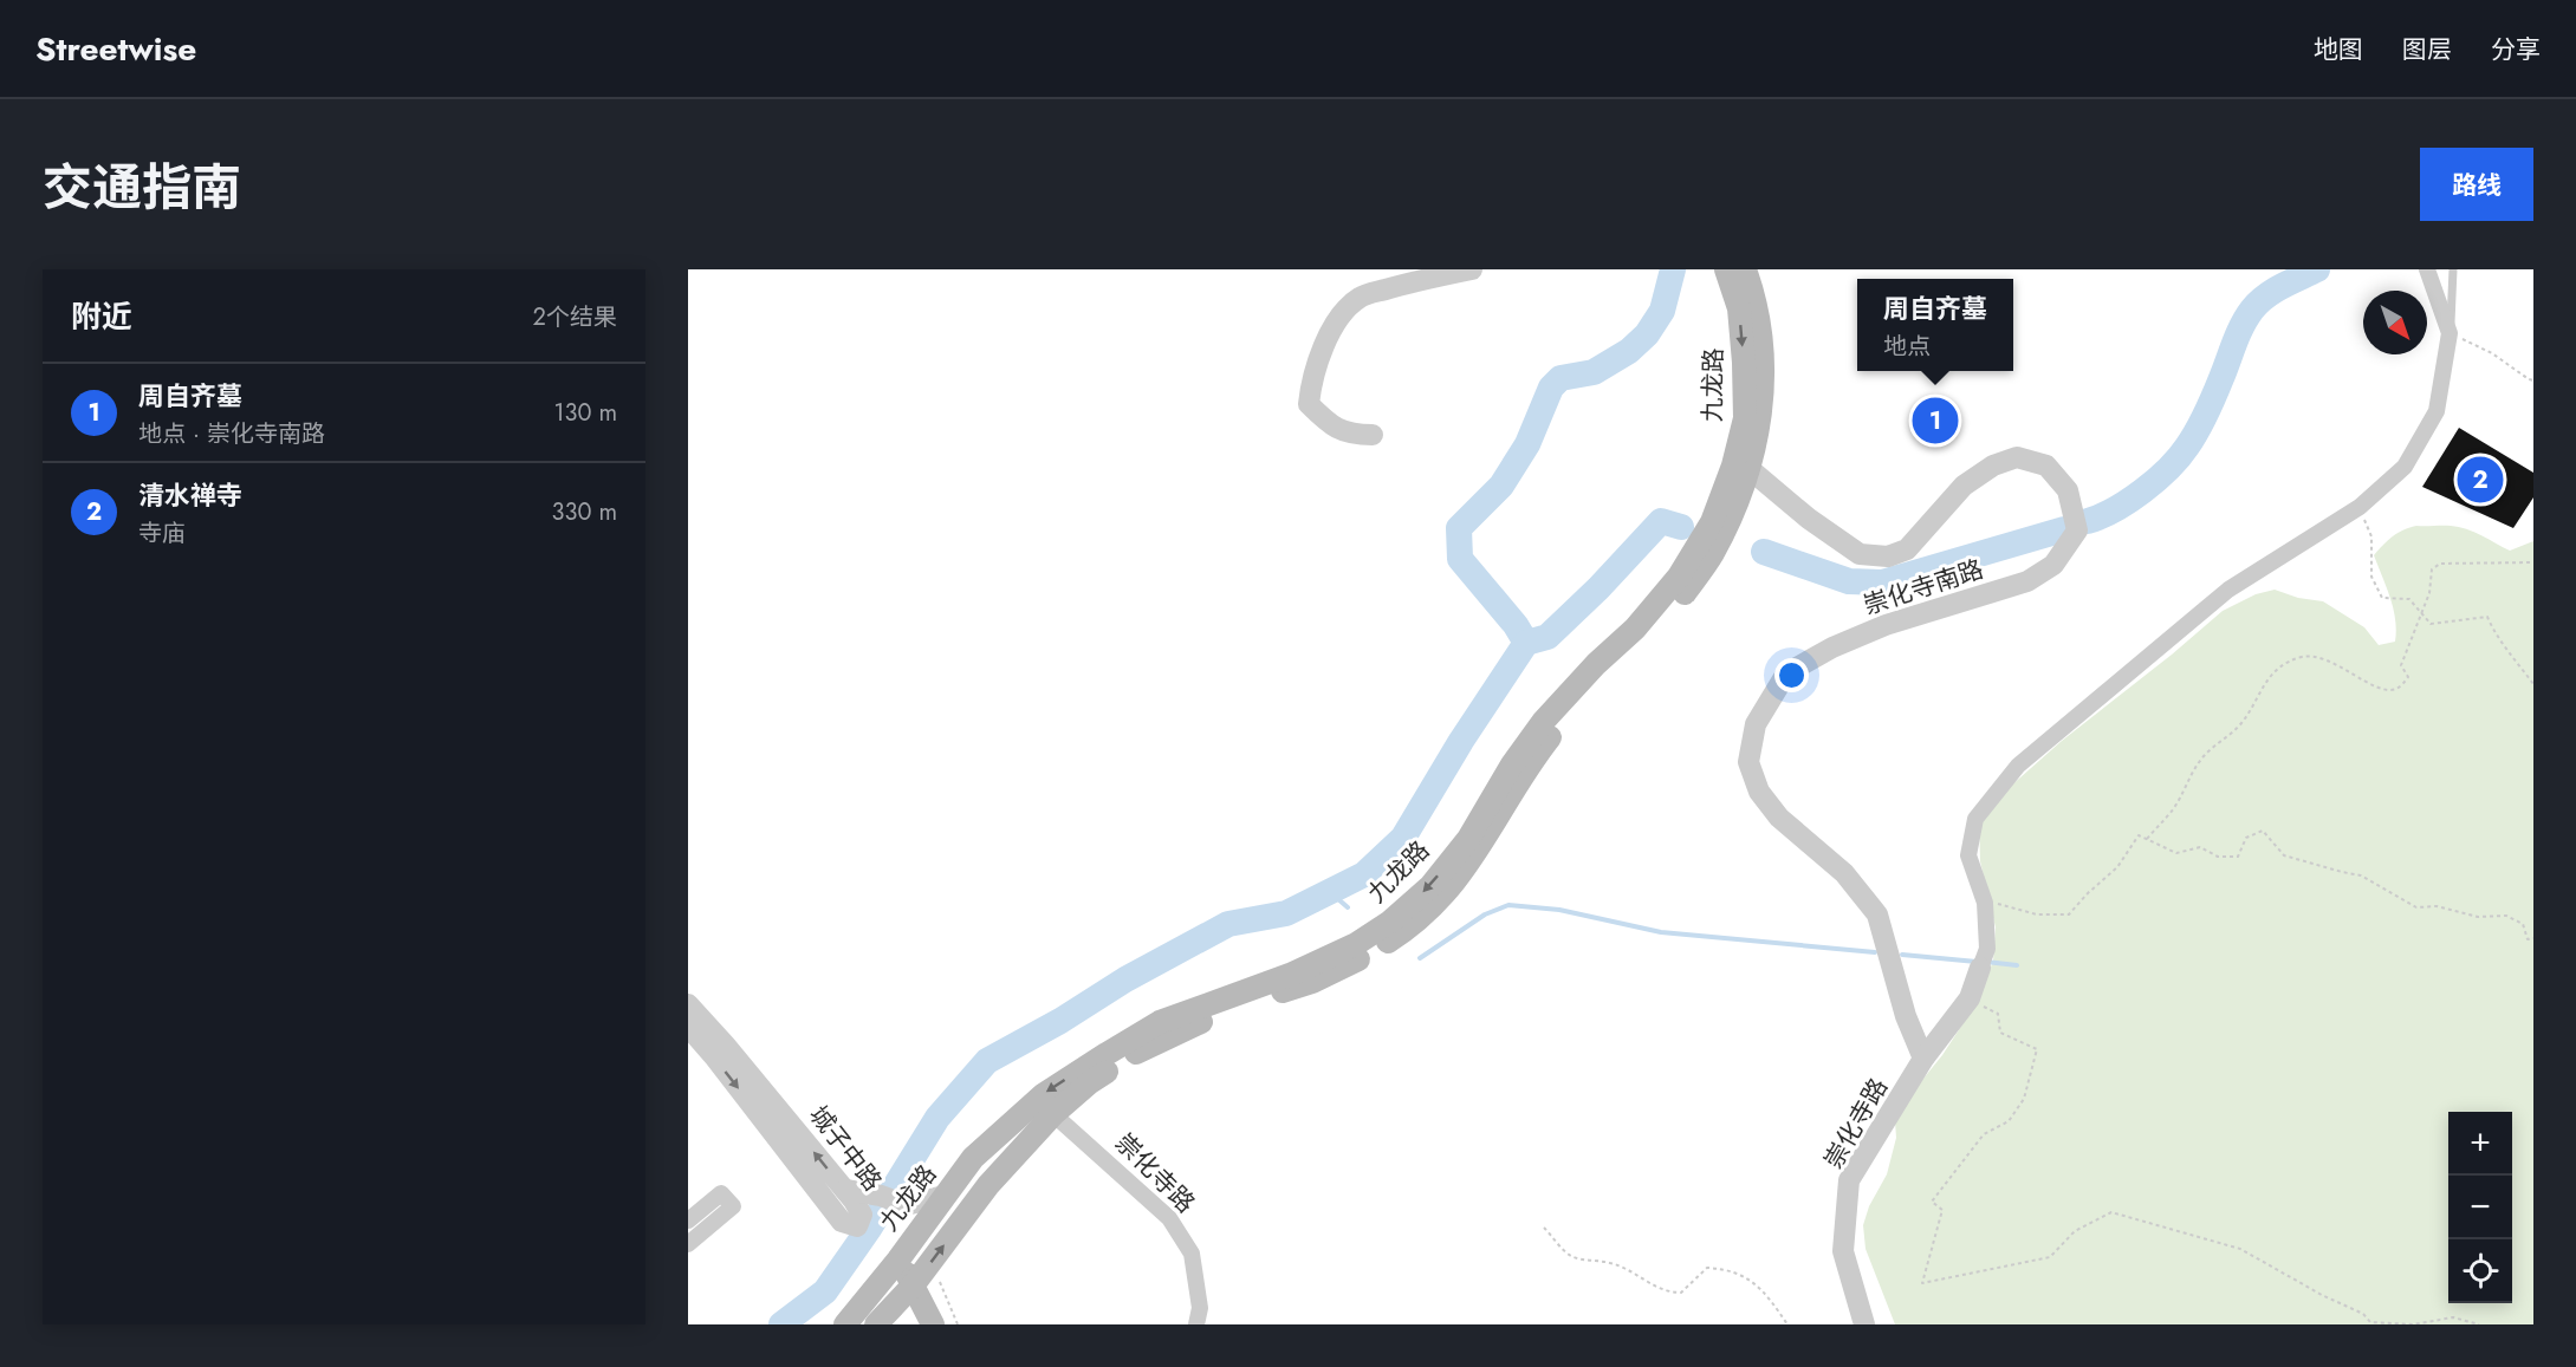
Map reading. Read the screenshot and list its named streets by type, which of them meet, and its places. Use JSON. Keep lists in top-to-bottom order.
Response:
{
  "streets": {
    "main road": ["九龙路"],
    "street": ["崇化寺南路", "崇化寺路", "城子中路"]
  },
  "crossings": [
    ["九龙路", "崇化寺南路"],
    ["九龙路", "崇化寺路"],
    ["崇化寺南路", "崇化寺路"]
  ],
  "north": "bottom right",
  "page": {
    "header": "Streetwise",
    "nav": ["地图", "图层", "分享"],
    "title": "交通指南",
    "buttons": "路线",
    "heading": ["附近", "2个结果"],
    "popup": ["周自齐墓", "地点"],
    "list": [
      {
        "mark": "1",
        "name": "周自齐墓",
        "note": "地点 · 崇化寺南路",
        "value": "130 m"
      },
      {
        "mark": "2",
        "name": "清水禅寺",
        "note": "寺庙",
        "value": "330 m"
      }
    ],
    "pins": ["1", "2"],
    "map_buttons": ["+", "−"]
  }
}
